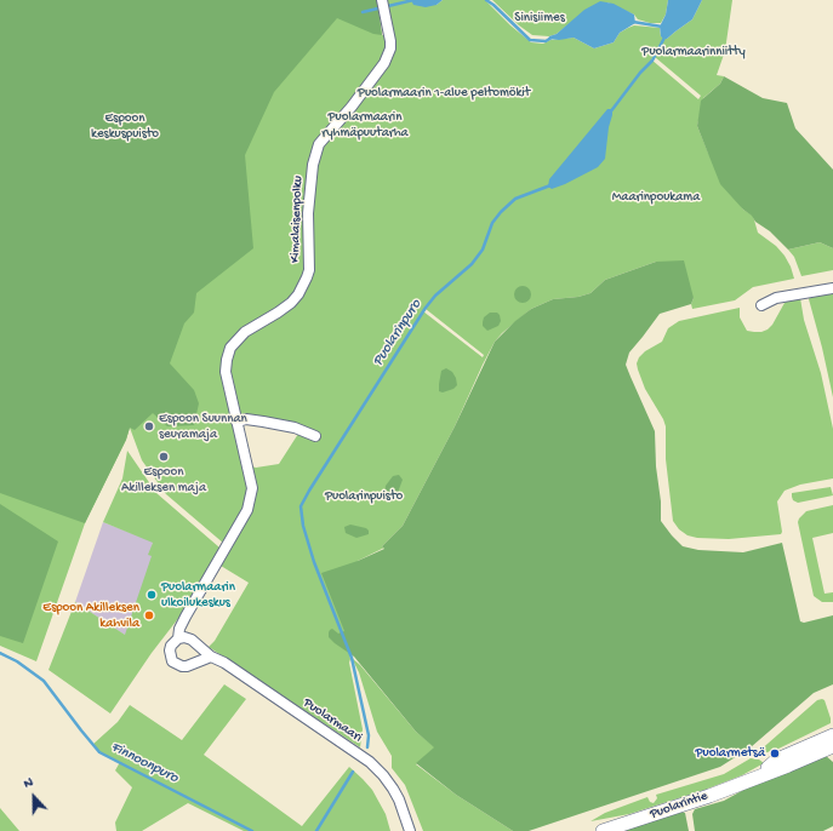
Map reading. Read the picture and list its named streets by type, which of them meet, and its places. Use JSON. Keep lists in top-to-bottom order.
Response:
{
  "streets": {
    "main road": ["Puolarintie"],
    "street": ["Kimalaisenpolku", "Puolarmaari"]
  },
  "crossings": [
    ["Kimalaisenpolku", "Puolarmaari"]
  ],
  "water": ["Puolarinpuro", "Finnoonpuro"],
  "parks": [
    "Sinisiimes",
    "Puolarmaarinniitty",
    "Puolarmaarin 1-alue peltomökit",
    "Puolarmaarin ryhmäpuutarha",
    "Espoon keskuspuisto",
    "Maarinpoukama",
    "Puolarinpuisto"
  ],
  "places": [
    "Espoon Suunnan seuramaja",
    "Espoon Akilleksen maja",
    "Puolarmaarin ulkoilukeskus",
    "Espoon Akilleksen kahvila",
    "Puolarmetsä"
  ],
  "north": "top"
}
